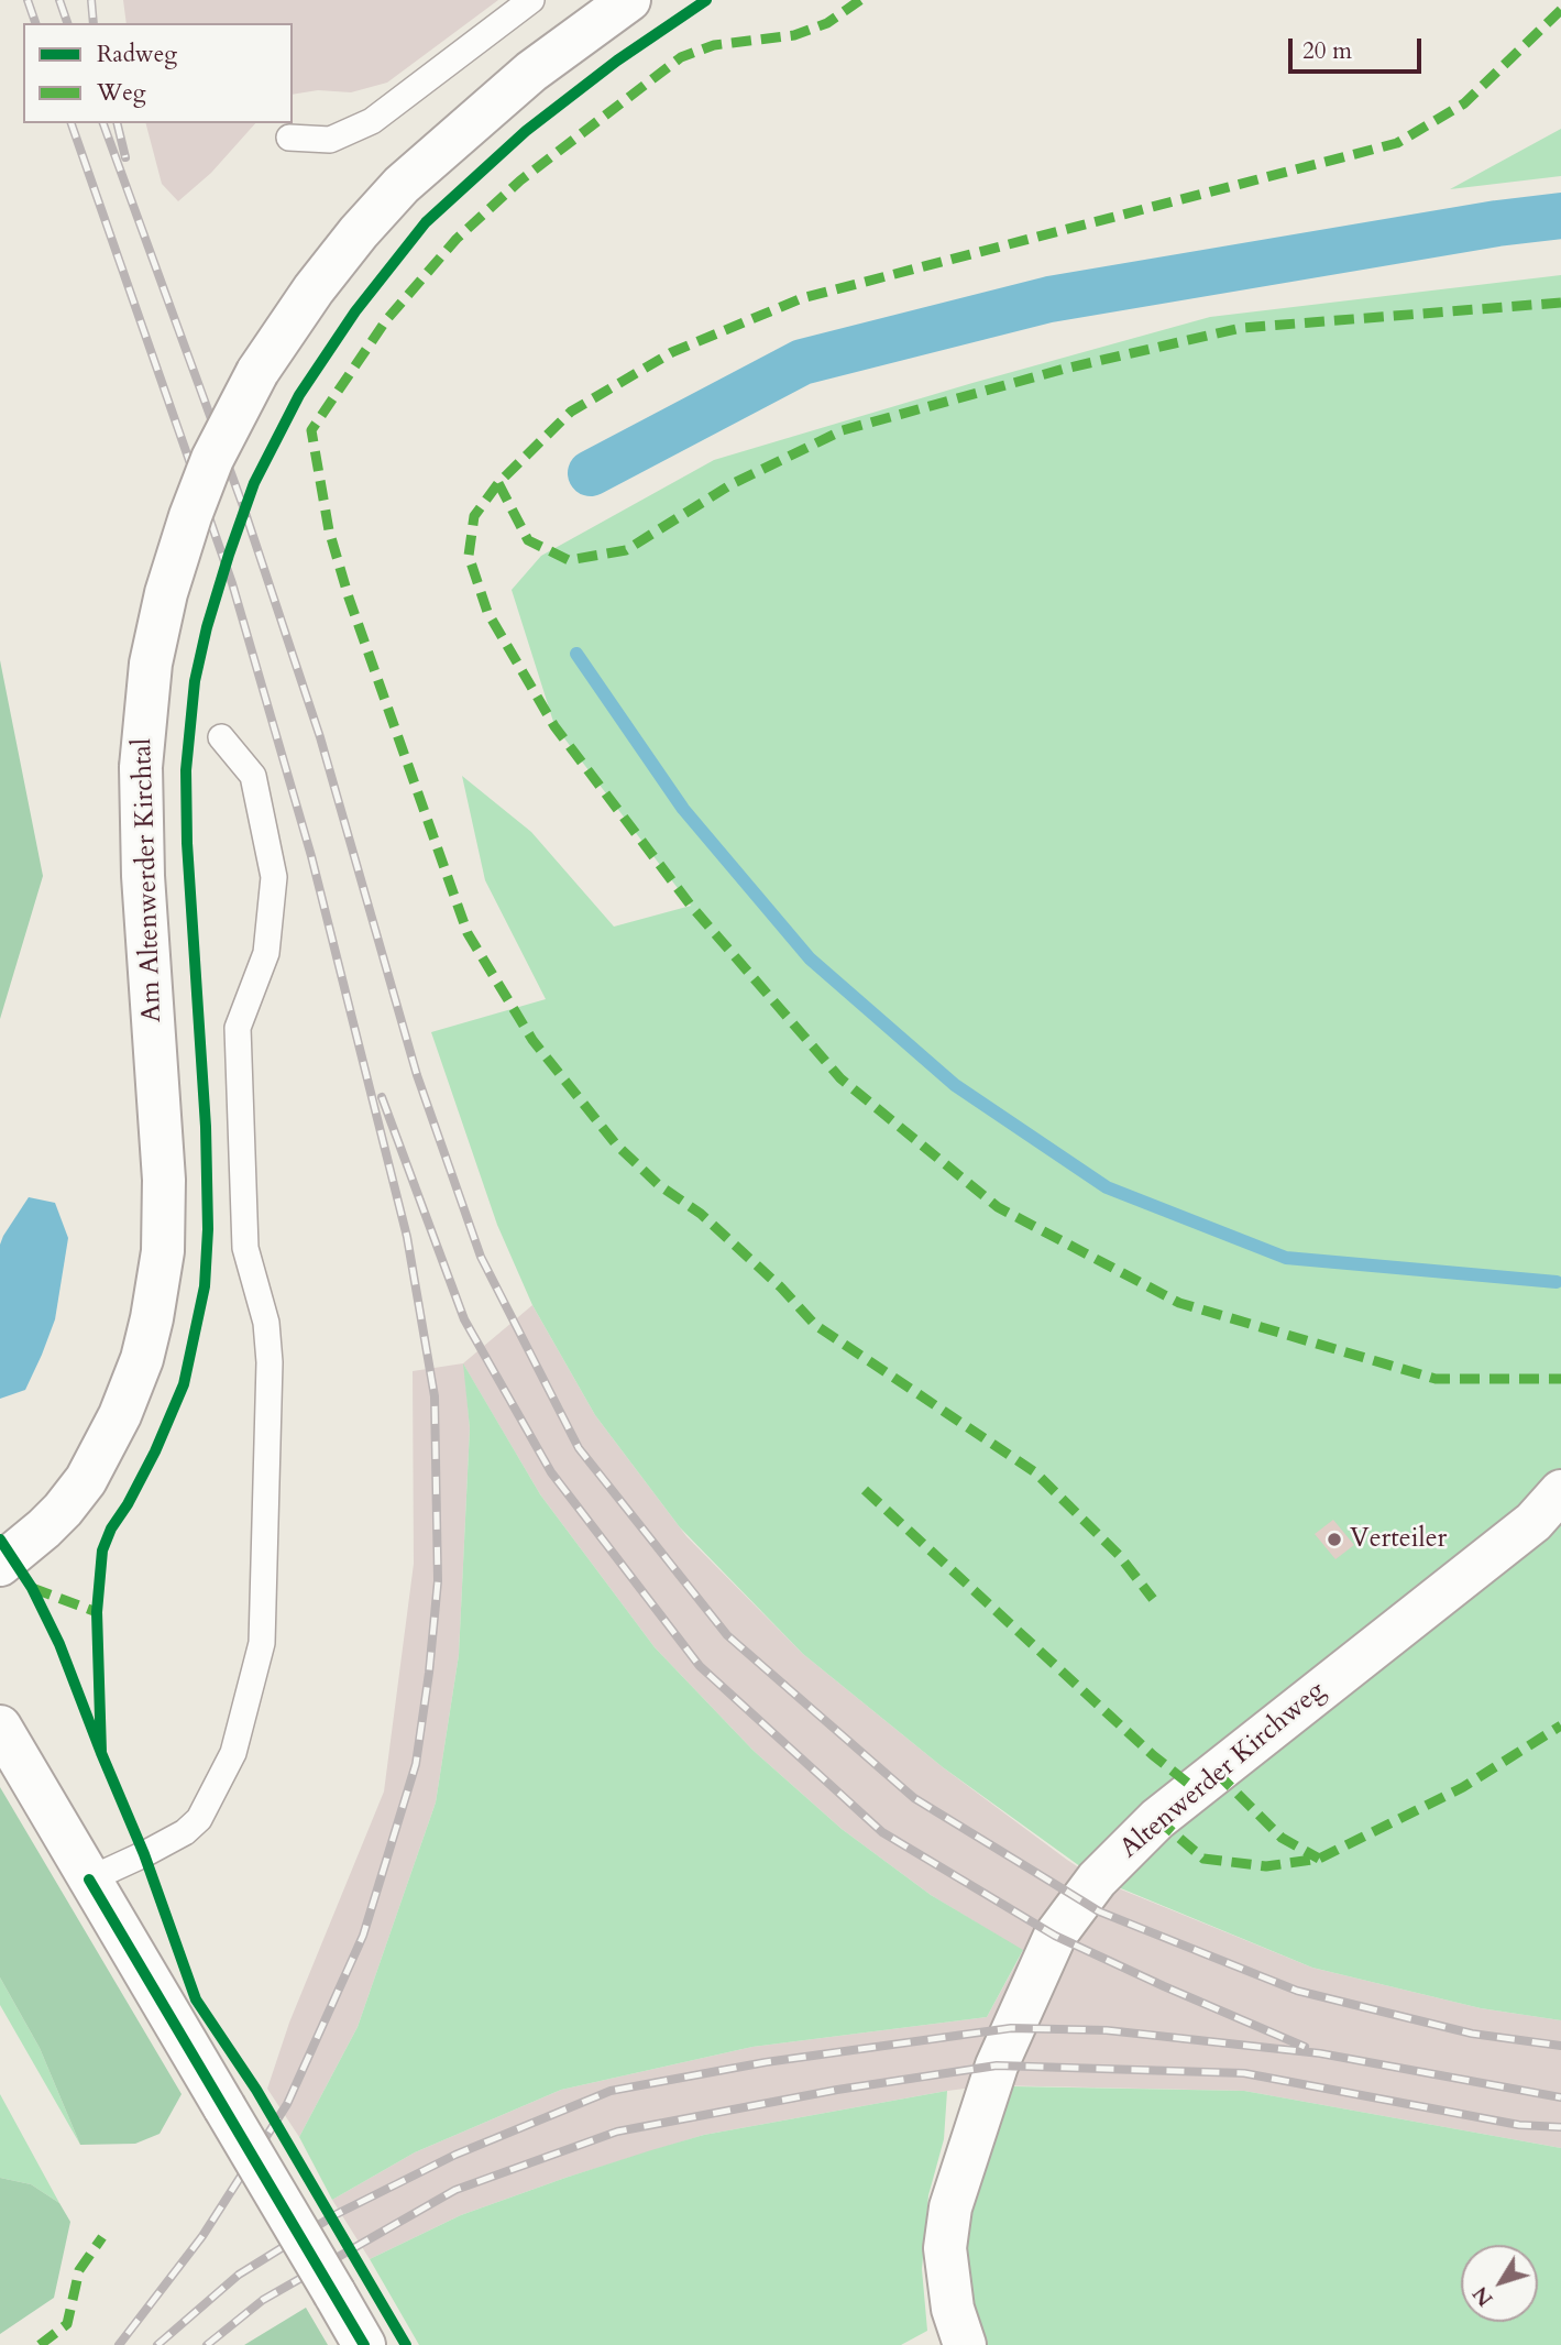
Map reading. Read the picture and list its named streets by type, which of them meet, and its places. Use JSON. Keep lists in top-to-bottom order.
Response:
{
  "streets": {
    "street": ["Am Altenwerder Kirchtal", "Altenwerder Kirchweg"]
  },
  "places": ["Verteiler"],
  "legend": ["Radweg", "Weg"],
  "scale_bar": "20 m",
  "north": "bottom left"
}
